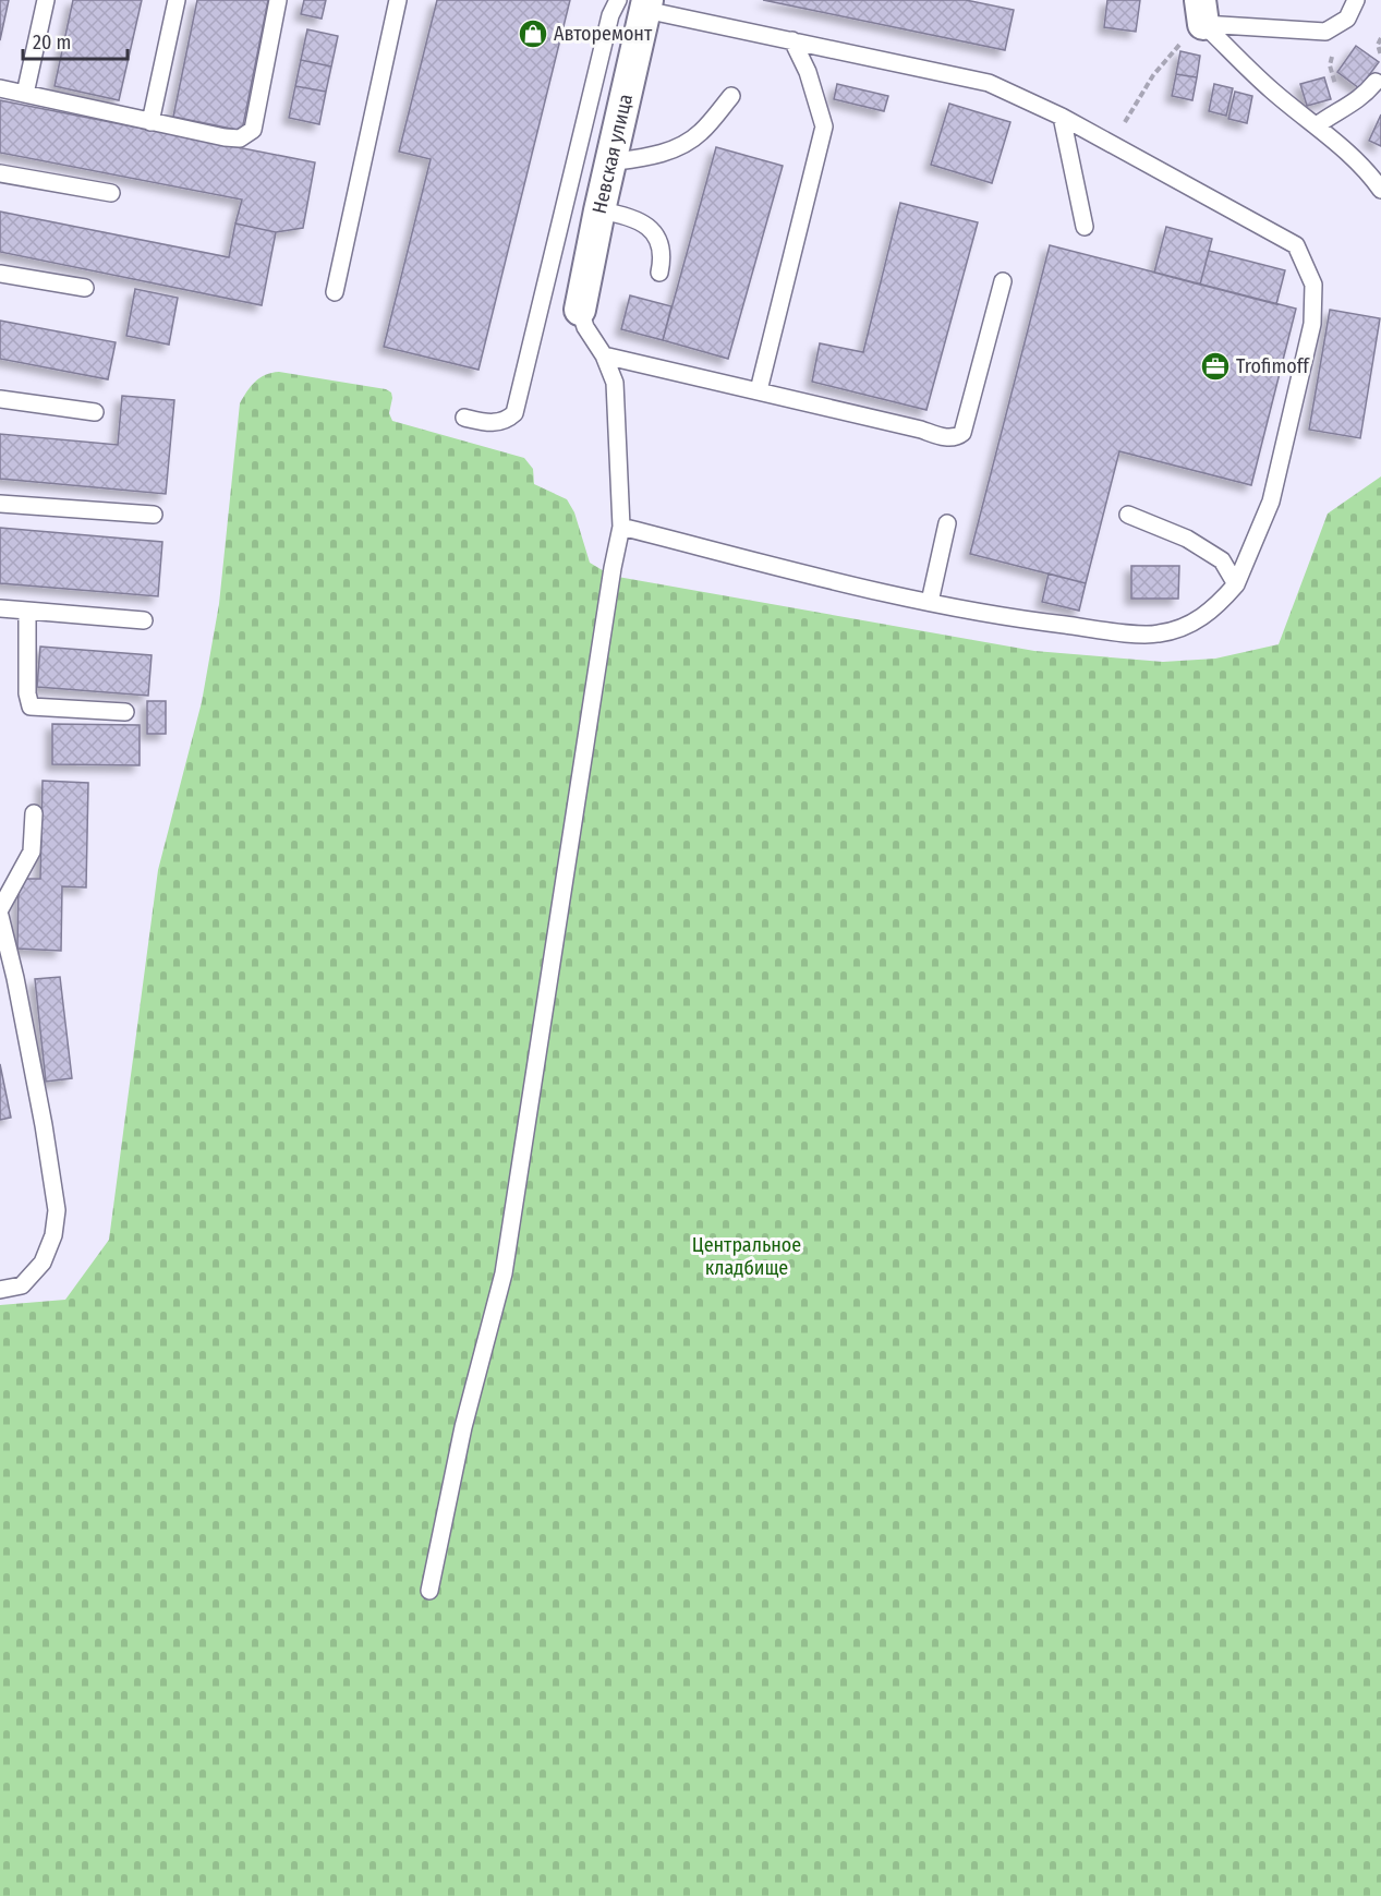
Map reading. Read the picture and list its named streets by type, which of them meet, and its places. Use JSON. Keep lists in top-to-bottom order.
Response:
{
  "streets": {
    "street": ["Невская улица"]
  },
  "parks": ["Центральное кладбище"],
  "places": {
    "shop": ["Авторемонт"],
    "office": ["Trofimoff"]
  },
  "scale_bar": "20 m"
}
